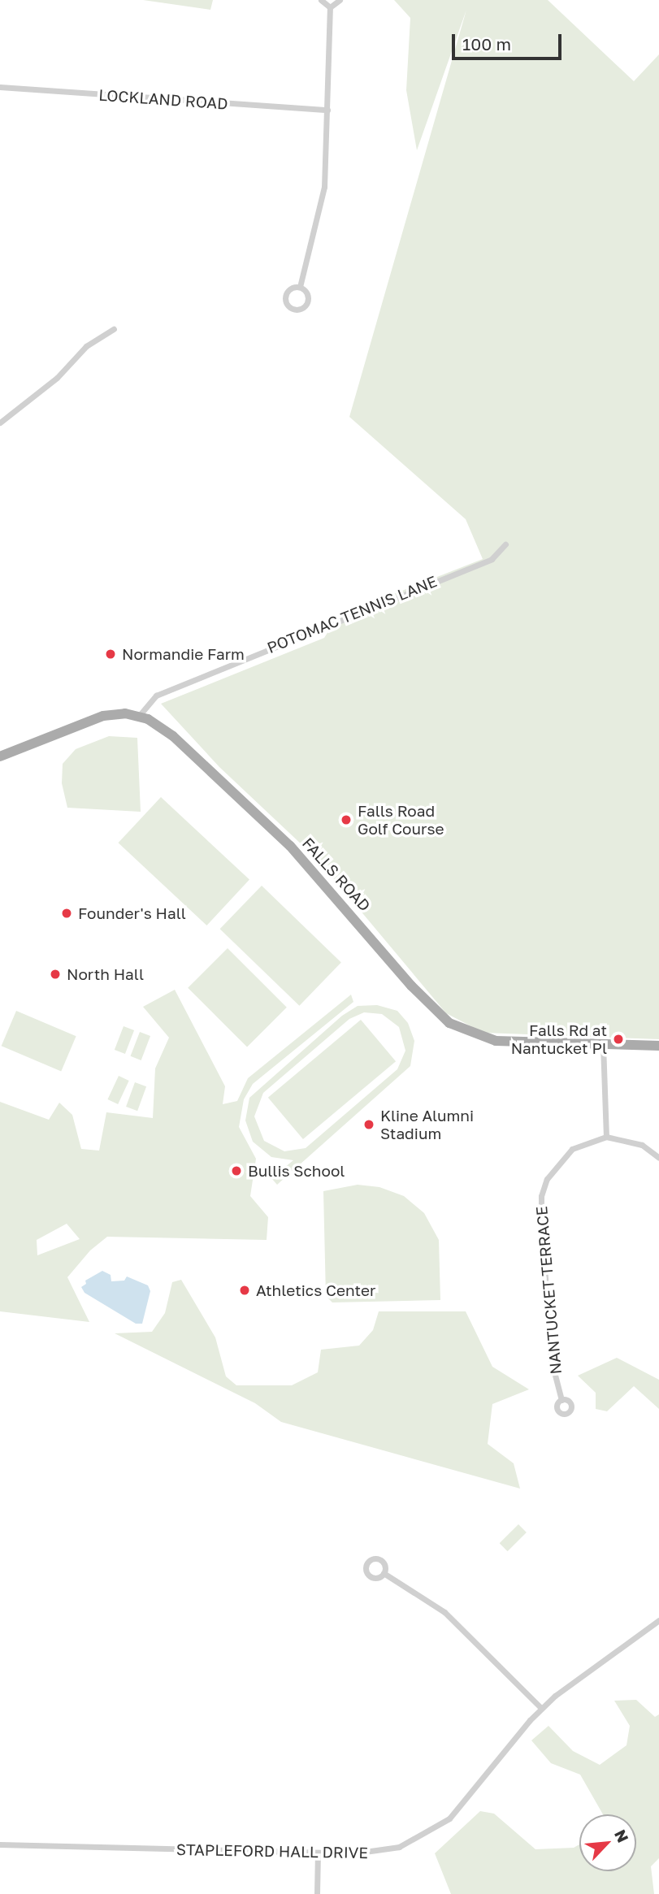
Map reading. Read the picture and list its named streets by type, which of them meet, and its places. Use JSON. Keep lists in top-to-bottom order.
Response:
{
  "streets": {
    "main road": ["FALLS ROAD"],
    "street": [
      "LOCKLAND ROAD",
      "POTOMAC TENNIS LANE",
      "NANTUCKET TERRACE",
      "STAPLEFORD HALL DRIVE"
    ]
  },
  "crossings": [
    ["POTOMAC TENNIS LANE", "FALLS ROAD"]
  ],
  "places": [
    "Normandie Farm",
    "Falls Road Golf Course",
    "Founder's Hall",
    "North Hall",
    "Falls Rd at Nantucket Pl",
    "Kline Alumni Stadium",
    "Bullis School",
    "Athletics Center"
  ],
  "scale_bar": "100 m",
  "north": "top right"
}
